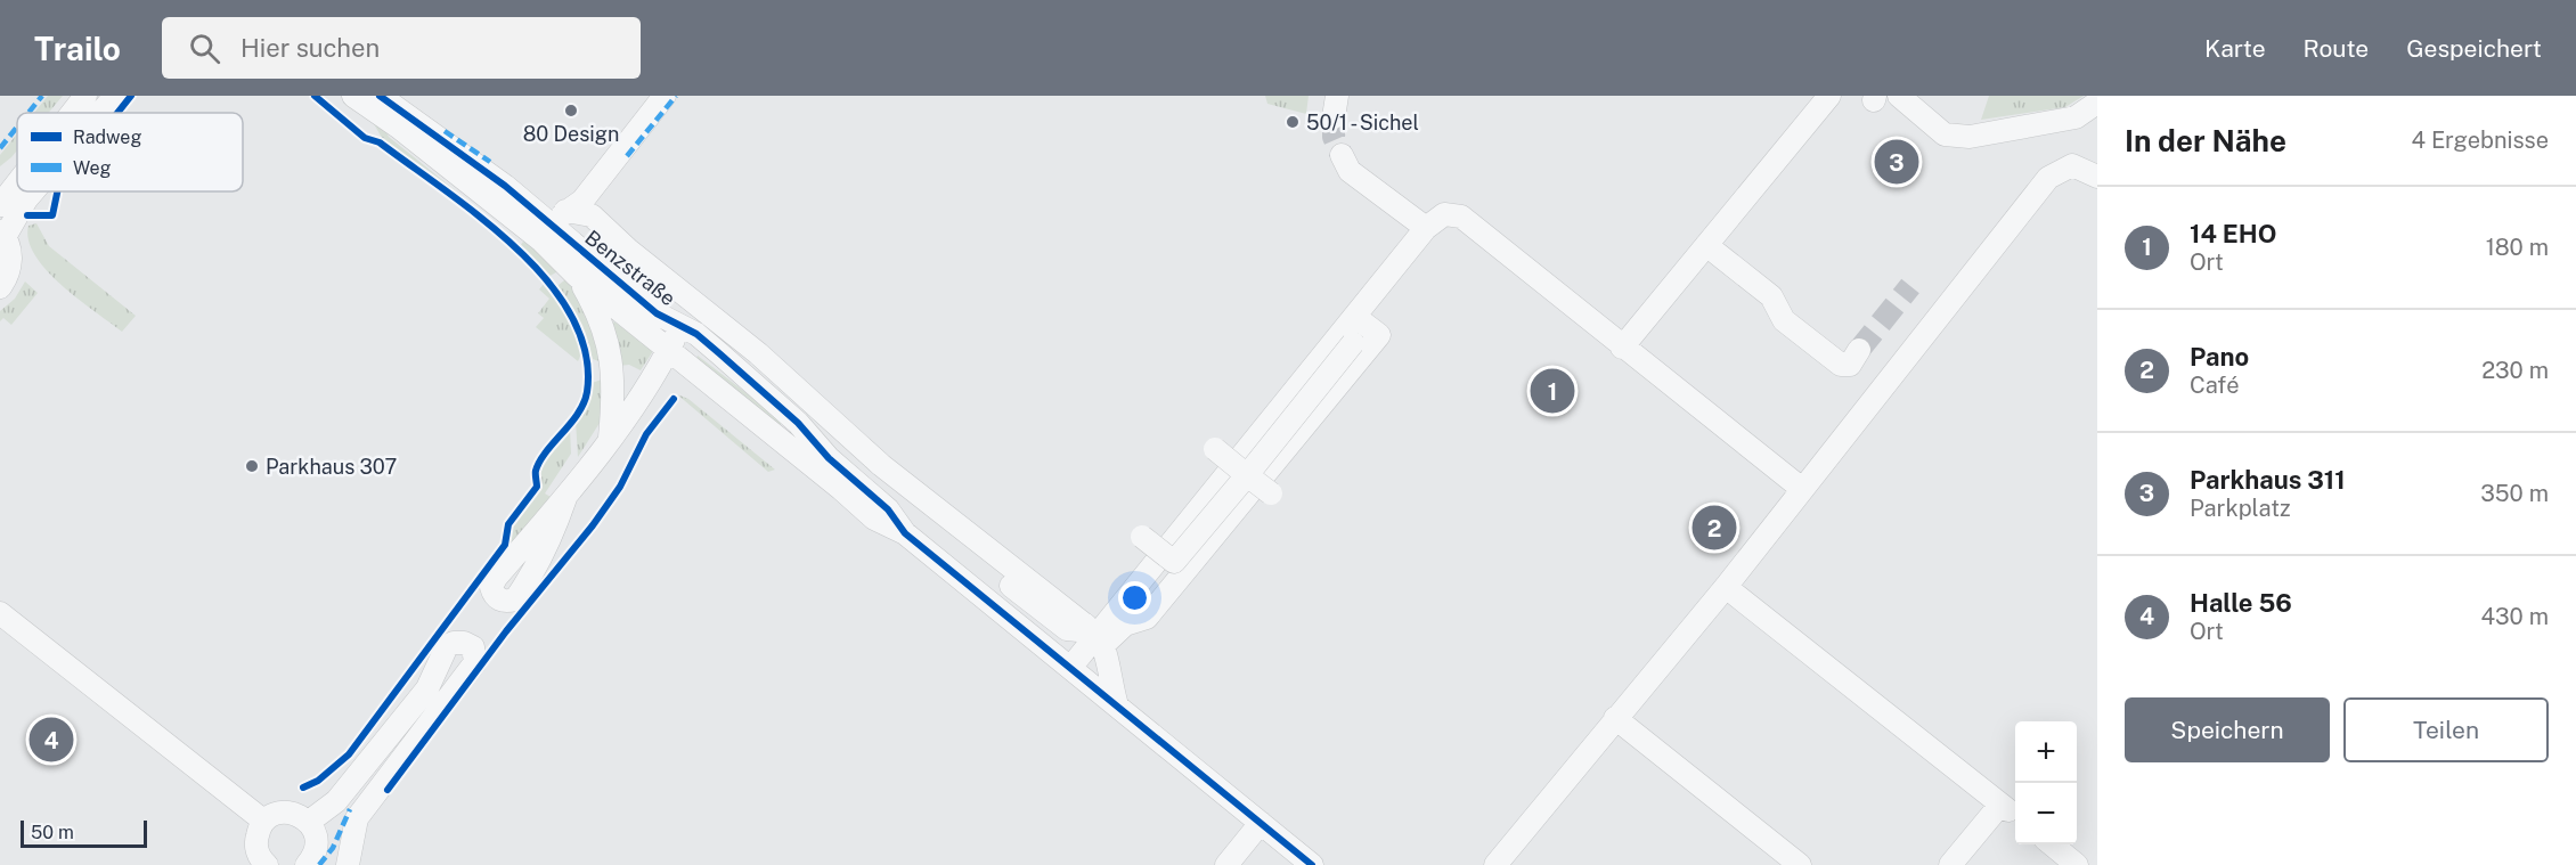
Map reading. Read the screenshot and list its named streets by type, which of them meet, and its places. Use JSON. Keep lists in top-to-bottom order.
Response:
{
  "streets": {
    "street": ["Benzstraße"]
  },
  "places": ["80 Design", "50/1 - Sichel", "Parkhaus 307"],
  "legend": ["Radweg", "Weg"],
  "scale_bar": "50 m",
  "page": {
    "header": "Trailo",
    "search": "Hier suchen",
    "nav": ["Karte", "Route", "Gespeichert"],
    "heading": ["In der Nähe", "4 Ergebnisse"],
    "pins": [
      "3",
      "1",
      "2",
      "4"
    ],
    "list": [
      {
        "mark": "1",
        "name": "14 EHO",
        "note": "Ort",
        "value": "180 m"
      },
      {
        "mark": "2",
        "name": "Pano",
        "note": "Café",
        "value": "230 m"
      },
      {
        "mark": "3",
        "name": "Parkhaus 311",
        "note": "Parkplatz",
        "value": "350 m"
      },
      {
        "mark": "4",
        "name": "Halle 56",
        "note": "Ort",
        "value": "430 m"
      }
    ],
    "buttons": ["Speichern", "Teilen"],
    "map_buttons": ["+", "−"],
    "scale": "50 m"
  }
}
